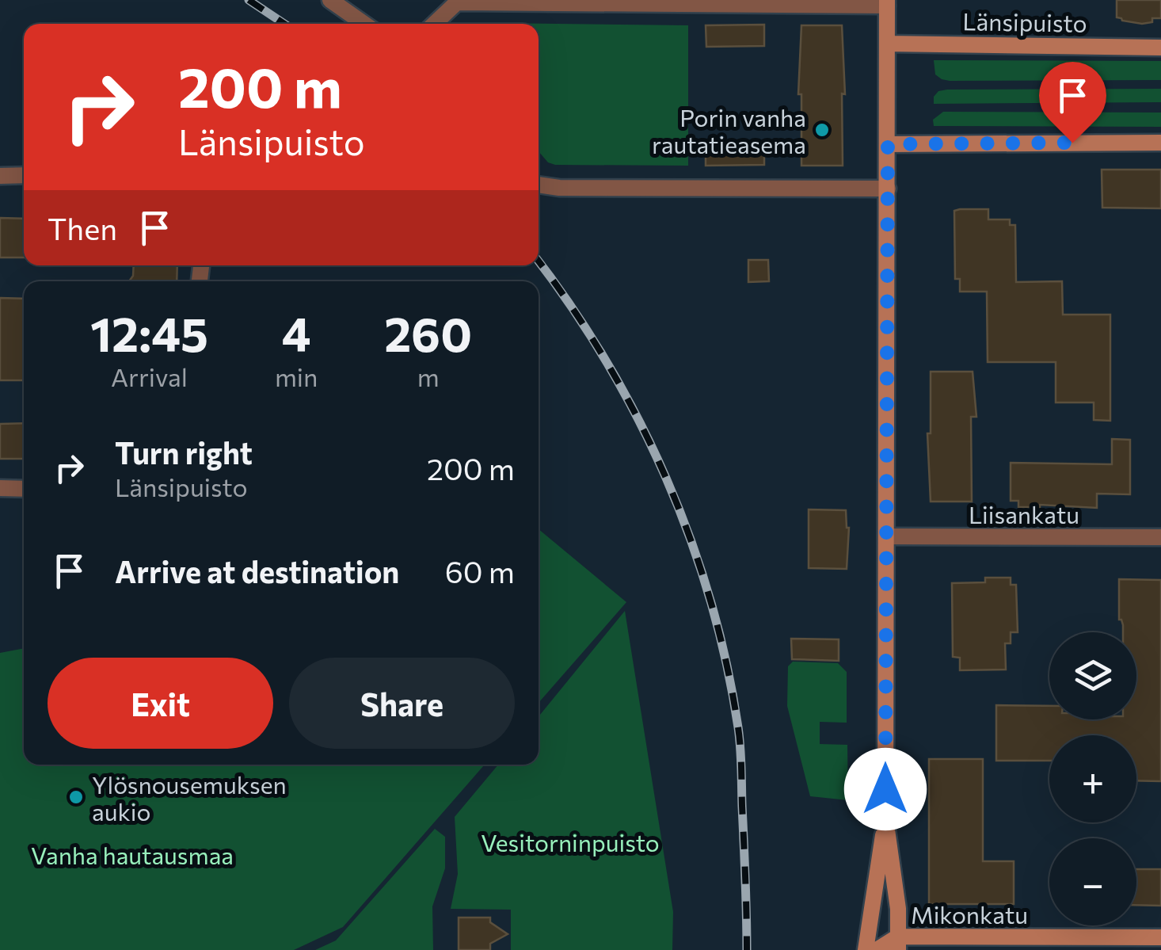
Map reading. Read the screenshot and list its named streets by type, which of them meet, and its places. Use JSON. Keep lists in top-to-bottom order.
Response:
{
  "streets": {
    "street": ["Länsipuisto", "Liisankatu", "Mikonkatu"]
  },
  "parks": ["Vesitorninpuisto", "Vanha hautausmaa"],
  "places": ["Porin vanha rautatieasema", "Ylösnousemuksen aukio"],
  "page": {
    "turn": ["200 m", "Länsipuisto"],
    "then": "Then",
    "eta": [
      "12:45",
      "Arrival",
      "4",
      "min",
      "260",
      "m"
    ],
    "list": [
      {
        "name": "Turn right",
        "note": "Länsipuisto",
        "value": "200 m"
      },
      {
        "name": "Arrive at destination",
        "value": "60 m"
      }
    ],
    "map_buttons": ["+", "−"],
    "buttons": ["Exit", "Share"]
  }
}
